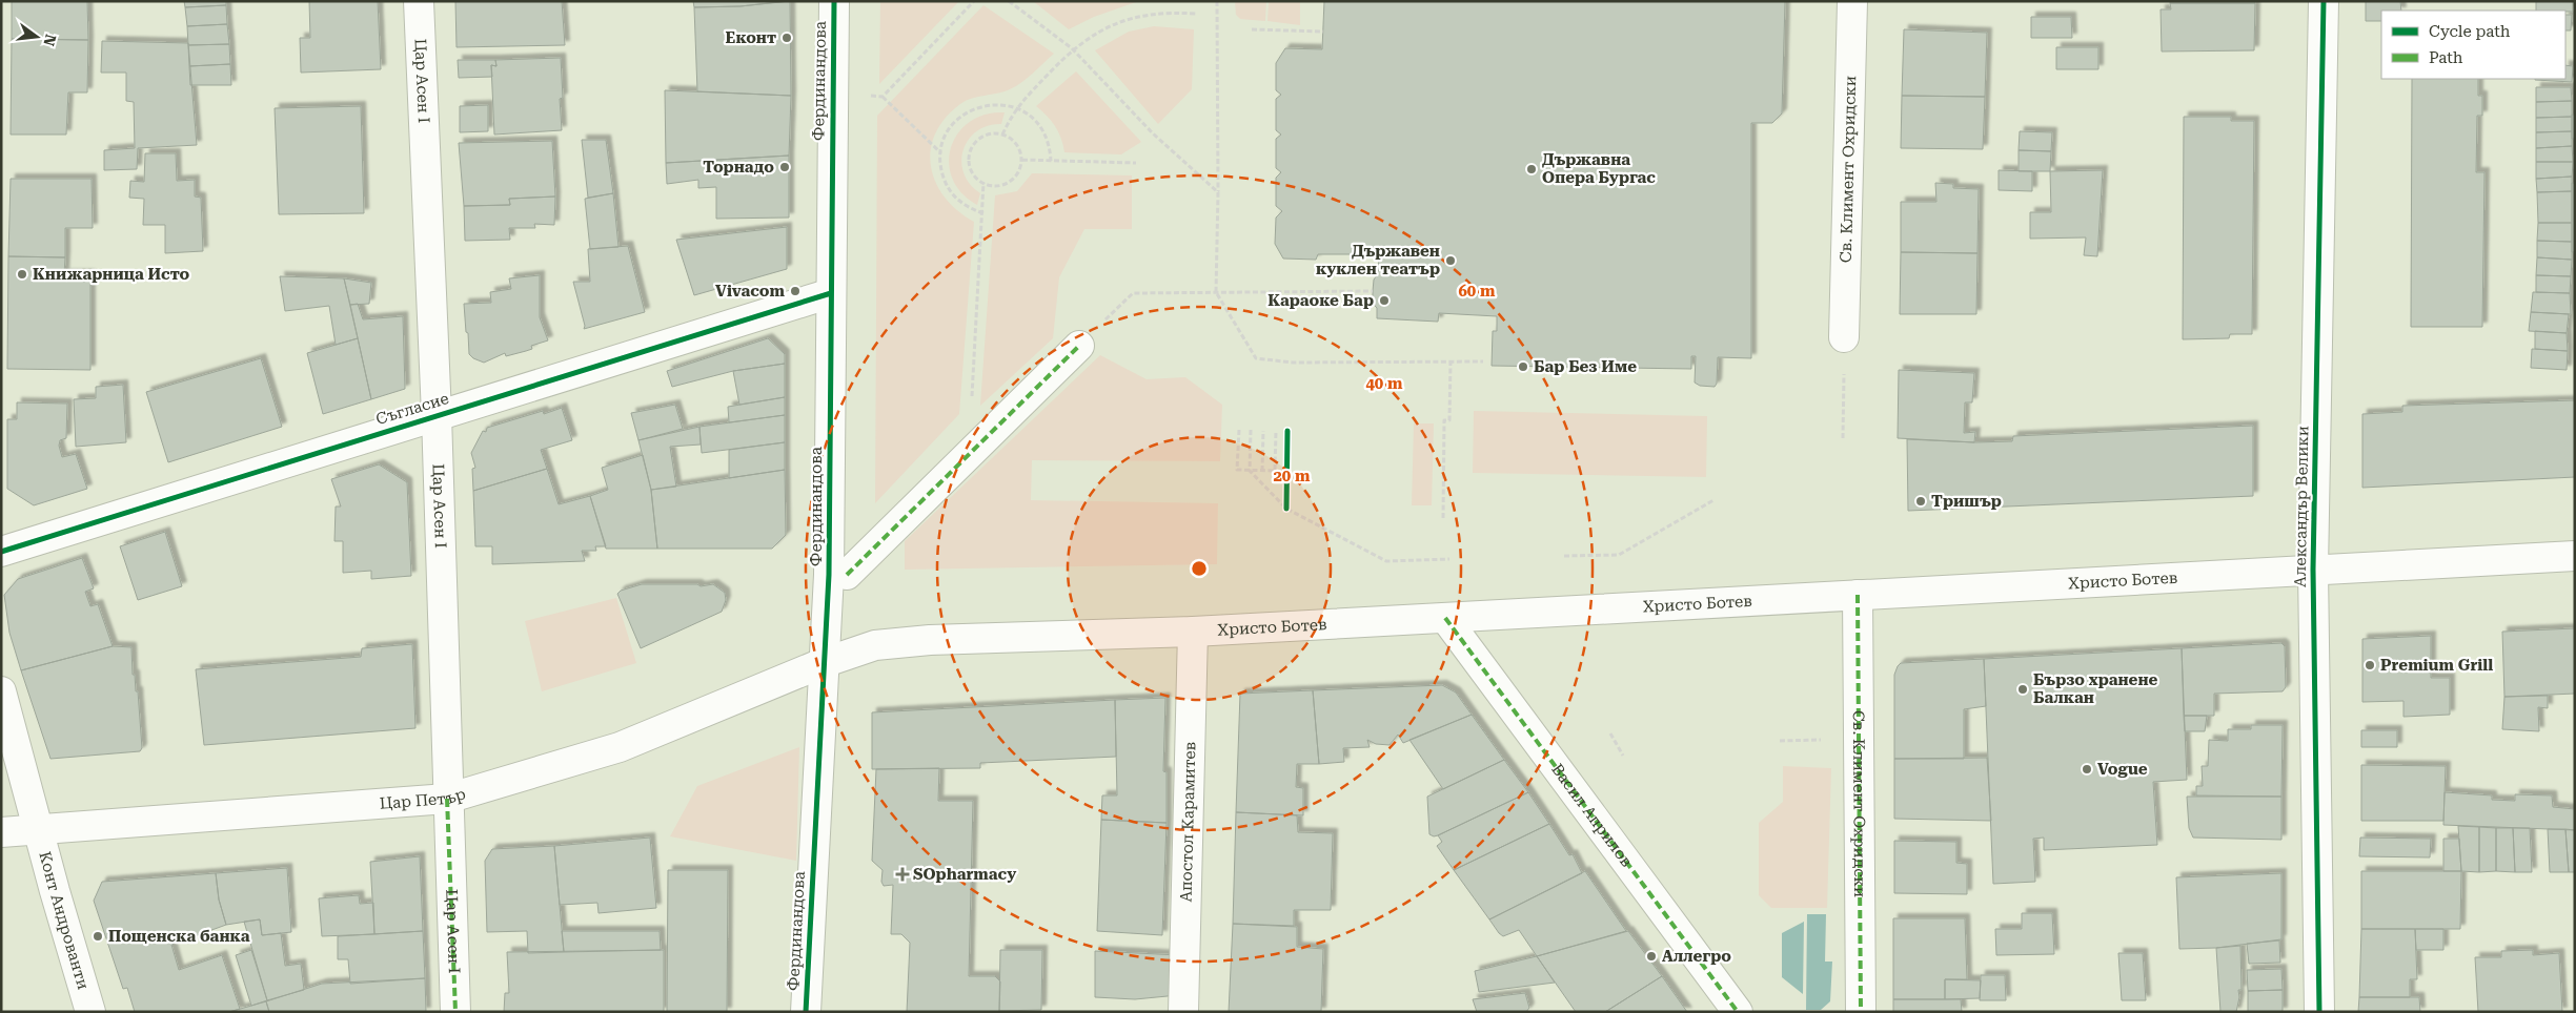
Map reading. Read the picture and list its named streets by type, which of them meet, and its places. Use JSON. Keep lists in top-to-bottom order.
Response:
{
  "streets": {
    "street": [
      "Цар Асен I",
      "Фердинандова",
      "Св. Климент Охридски",
      "Съгласие",
      "Александър Велики",
      "Христо Ботев",
      "Цар Петър",
      "Васил Априлов",
      "Апостол Карамитев",
      "Конт Андрованти"
    ]
  },
  "crossings": [
    ["Цар Асен I", "Съгласие"],
    ["Цар Асен I", "Цар Петър"],
    ["Фердинандова", "Съгласие"],
    ["Фердинандова", "Христо Ботев"],
    ["Фердинандова", "Цар Петър"],
    ["Св. Климент Охридски", "Христо Ботев"],
    ["Александър Велики", "Христо Ботев"],
    ["Христо Ботев", "Цар Петър"],
    ["Христо Ботев", "Васил Априлов"],
    ["Христо Ботев", "Апостол Карамитев"],
    ["Цар Петър", "Конт Андрованти"]
  ],
  "places": {
    "other": [
      "Еконт",
      "Торнадо",
      "Държавна Опера Бургас",
      "Държавен куклен театър",
      "Книжарница Исто",
      "Vivacom",
      "Караоке Бар",
      "Бар Без Име",
      "Тришър",
      "Premium Grill",
      "Бързо хранене Балкан",
      "Vogue",
      "Пощенска банка",
      "Аллегро"
    ],
    "health": ["SOpharmacy"]
  },
  "legend": ["Cycle path", "Path"],
  "north": "right",
  "rings": ["60 m", "40 m", "20 m"]
}
